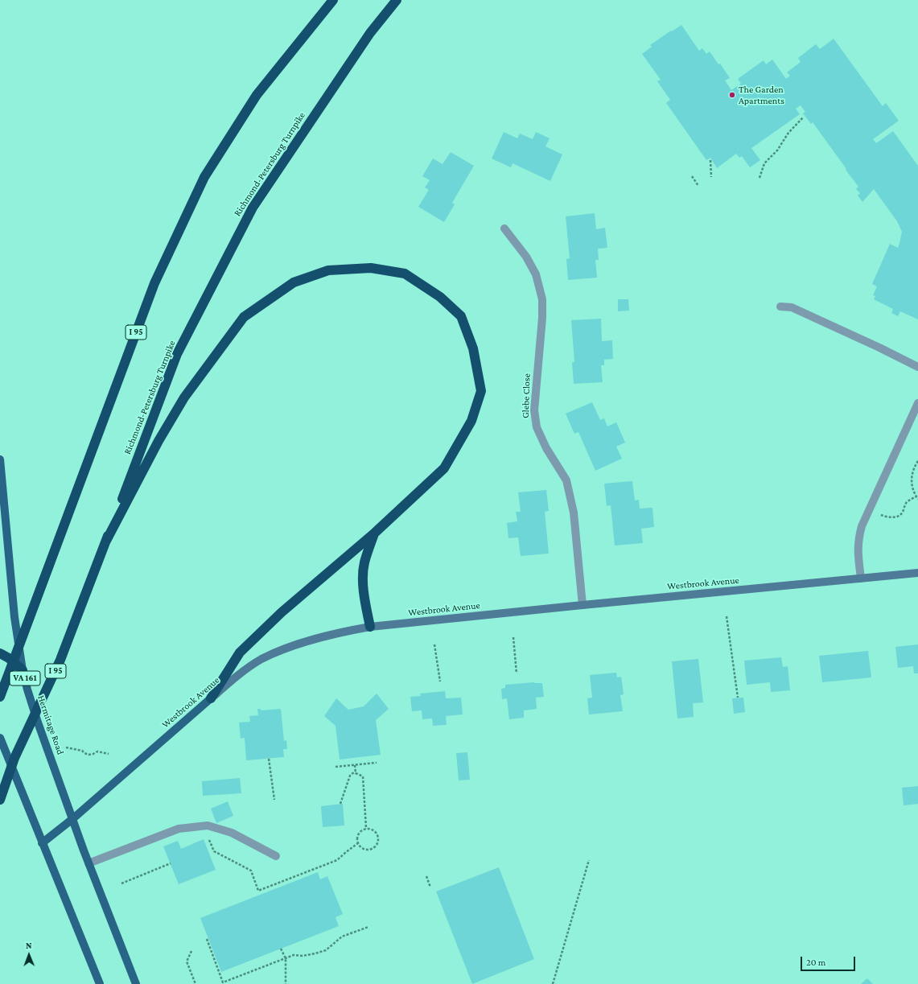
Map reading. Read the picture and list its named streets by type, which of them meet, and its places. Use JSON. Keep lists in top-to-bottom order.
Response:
{
  "streets": {
    "highway": ["Richmond-Petersburg Turnpike", "I 95"],
    "main road": ["Westbrook Avenue", "VA 161", "Hermitage Road"],
    "street": ["Glebe Close"]
  },
  "crossings": [
    ["Glebe Close", "Westbrook Avenue"],
    ["Westbrook Avenue", "Hermitage Road"]
  ],
  "places": ["The Garden Apartments"],
  "scale_bar": "20 m",
  "north": "top"
}
